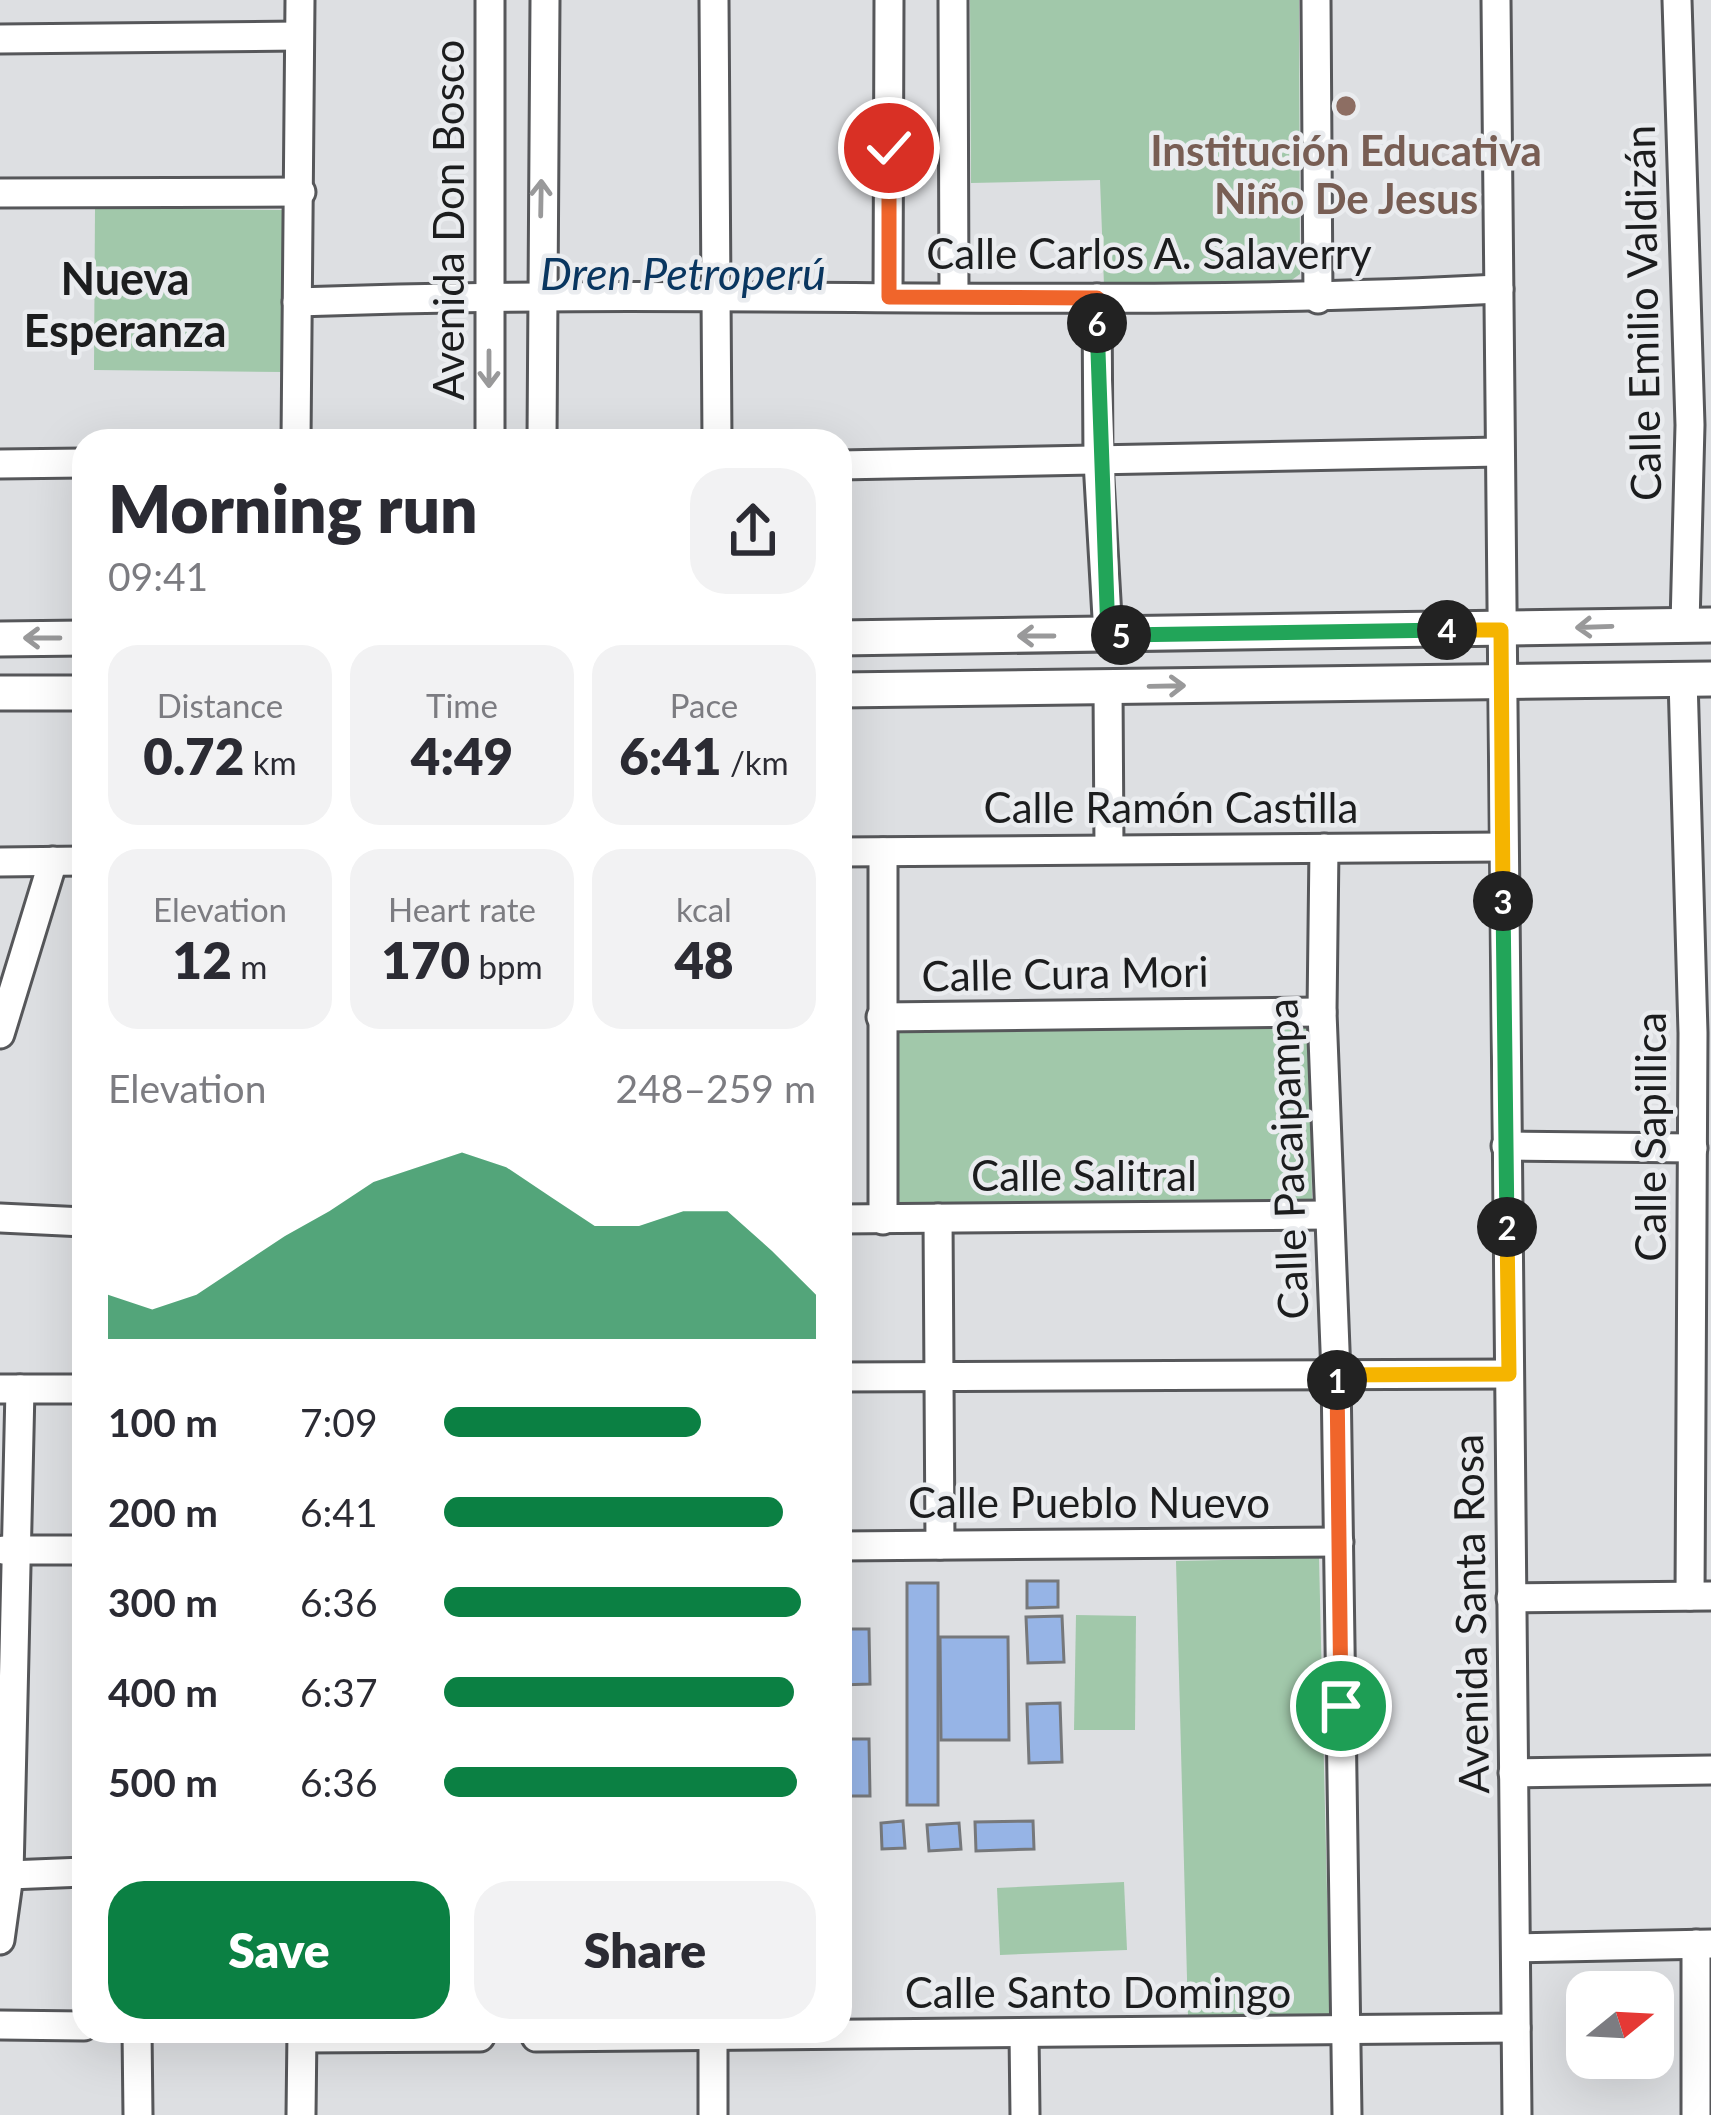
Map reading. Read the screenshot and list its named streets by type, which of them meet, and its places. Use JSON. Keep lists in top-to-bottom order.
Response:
{
  "streets": {
    "street": [
      "Avenida Don Bosco",
      "Calle Carlos A. Salaverry",
      "Calle Emilio Valdizán",
      "Calle Ramón Castilla",
      "Calle Cura Mori",
      "Calle Sapillica",
      "Calle Pacaipampa",
      "Calle Salitral",
      "Calle Pueblo Nuevo",
      "Avenida Santa Rosa",
      "Calle Santo Domingo"
    ]
  },
  "crossings": [
    ["Avenida Don Bosco", "Calle Carlos A. Salaverry"],
    ["Calle Carlos A. Salaverry", "Avenida Santa Rosa"],
    ["Calle Ramón Castilla", "Calle Pacaipampa"],
    ["Calle Ramón Castilla", "Avenida Santa Rosa"],
    ["Calle Cura Mori", "Calle Pacaipampa"],
    ["Calle Pacaipampa", "Calle Salitral"],
    ["Calle Pacaipampa", "Calle Pueblo Nuevo"],
    ["Calle Pacaipampa", "Calle Santo Domingo"],
    ["Avenida Santa Rosa", "Calle Santo Domingo"]
  ],
  "districts": ["Nueva Esperanza"],
  "water": ["Dren Petroperú"],
  "places": ["Institución Educativa Niño De Jesus"],
  "north": "right",
  "page": {
    "pins": [
      "6",
      "4",
      "5",
      "3",
      "2",
      "1"
    ],
    "heading": ["Morning run", "09:41"],
    "stats": [
      ["Distance", "0.72 km"],
      ["Time", "4:49"],
      ["Pace", "6:41 /km"],
      ["Elevation", "12 m"],
      ["Heart rate", "170 bpm"],
      ["kcal", "48"]
    ],
    "chart": ["Elevation", "248–259 m"],
    "list": [
      {
        "name": "100 m",
        "note": "7:09"
      },
      {
        "name": "200 m",
        "note": "6:41"
      },
      {
        "name": "300 m",
        "note": "6:36"
      },
      {
        "name": "400 m",
        "note": "6:37"
      },
      {
        "name": "500 m",
        "note": "6:36"
      }
    ],
    "buttons": ["Save", "Share"]
  }
}
